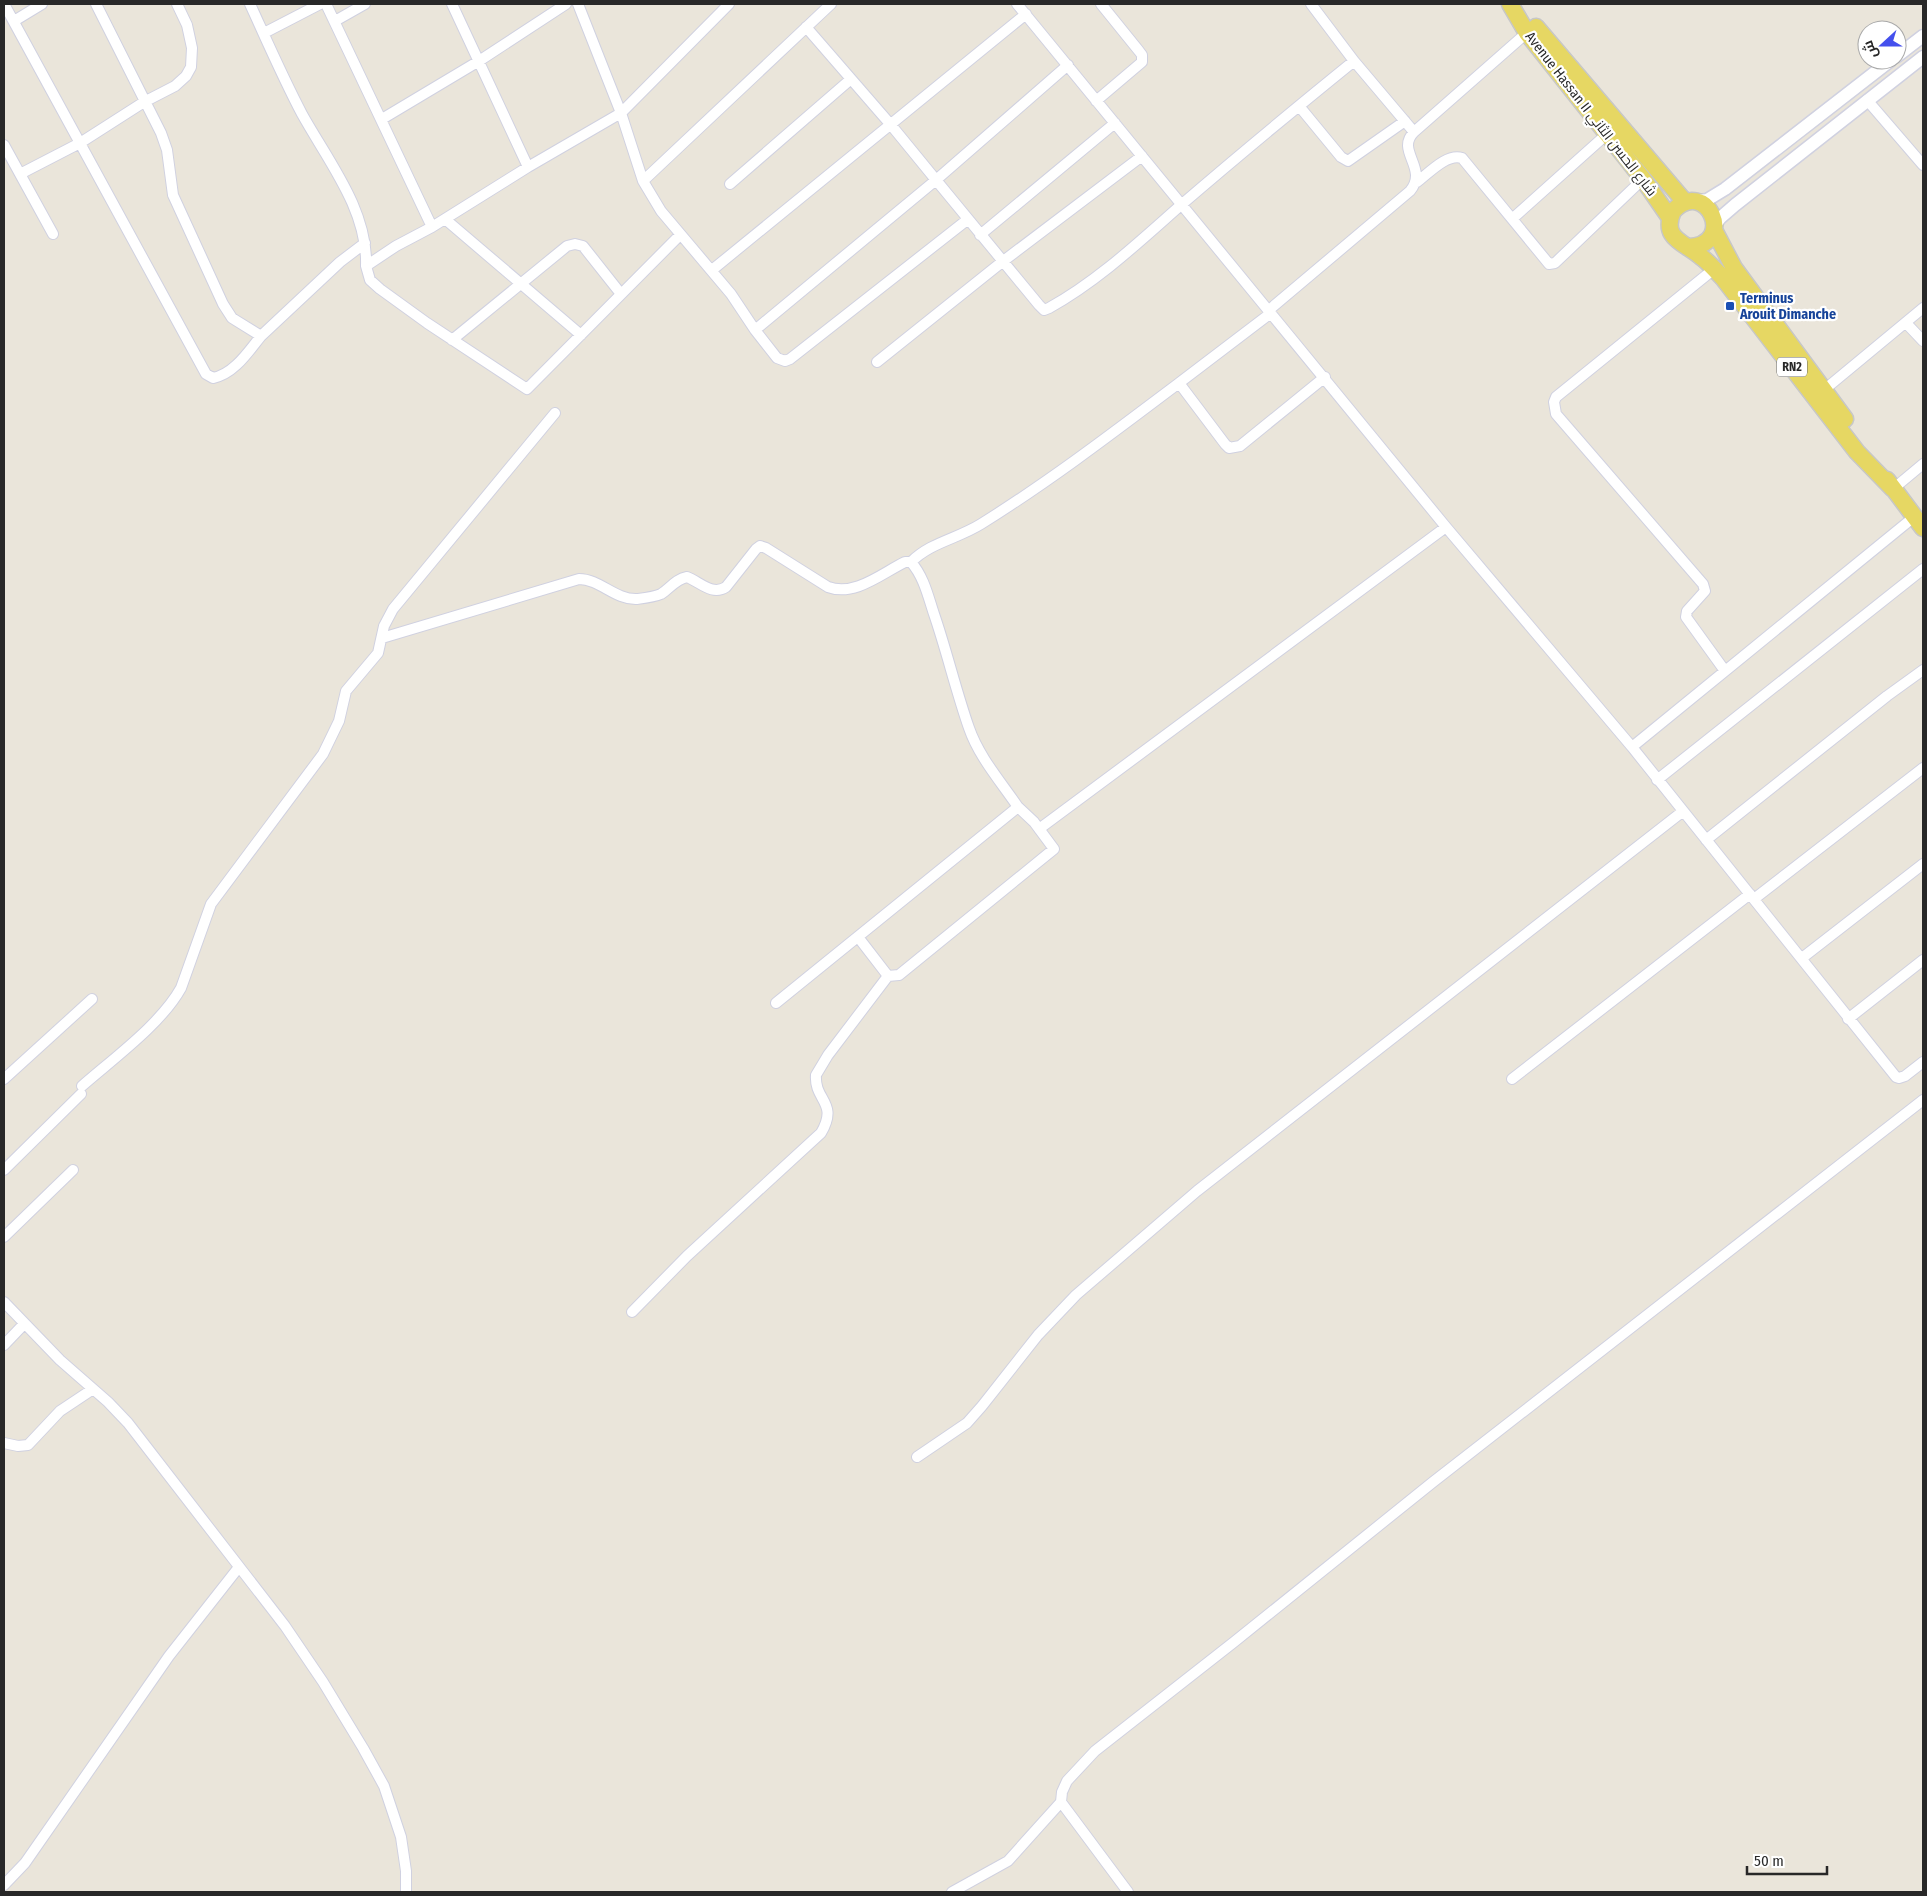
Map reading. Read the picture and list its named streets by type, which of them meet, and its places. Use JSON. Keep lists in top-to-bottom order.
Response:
{
  "streets": {
    "main road": ["Avenue Hassan II شارع الحسن الثاني", "RN2"]
  },
  "crossings": [
    ["Avenue Hassan II شارع الحسن الثاني", "RN2"]
  ],
  "places": {
    "transit": ["Terminus Arouit Dimanche"]
  },
  "scale_bar": "50 m",
  "north": "left"
}
